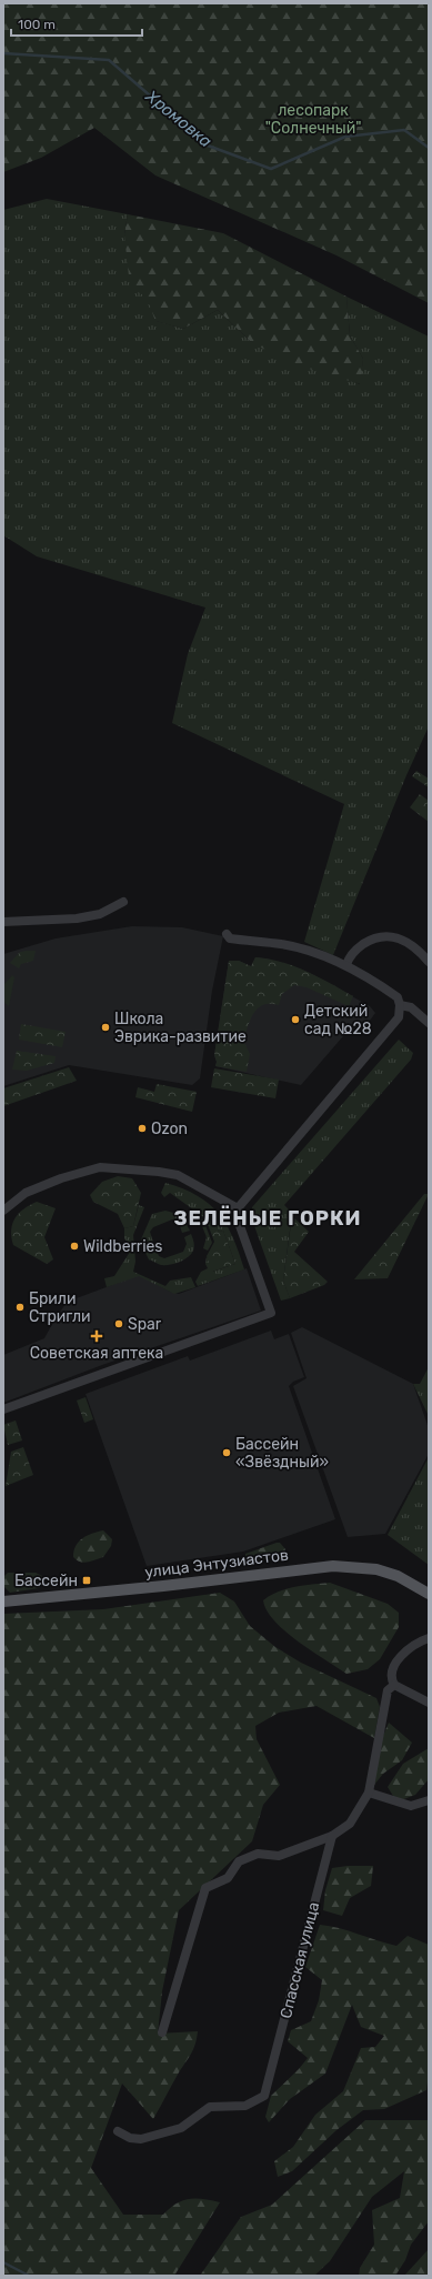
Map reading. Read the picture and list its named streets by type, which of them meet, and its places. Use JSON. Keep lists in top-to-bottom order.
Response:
{
  "streets": {
    "main road": ["улица Энтузиастов"],
    "street": ["Спасская улица"]
  },
  "districts": ["ЗЕЛЁНЫЕ ГОРКИ"],
  "water": ["Хромовка"],
  "parks": ["лесопарк \"Солнечный\""],
  "places": {
    "other": [
      "Детский сад №28",
      "Школа Эврика-развитие",
      "Ozon",
      "Wildberries",
      "Брили Стригли",
      "Spar",
      "Бассейн «Звёздный»"
    ],
    "health": ["Советская аптека"],
    "transit": ["Бассейн"]
  },
  "scale_bar": "100 m"
}
